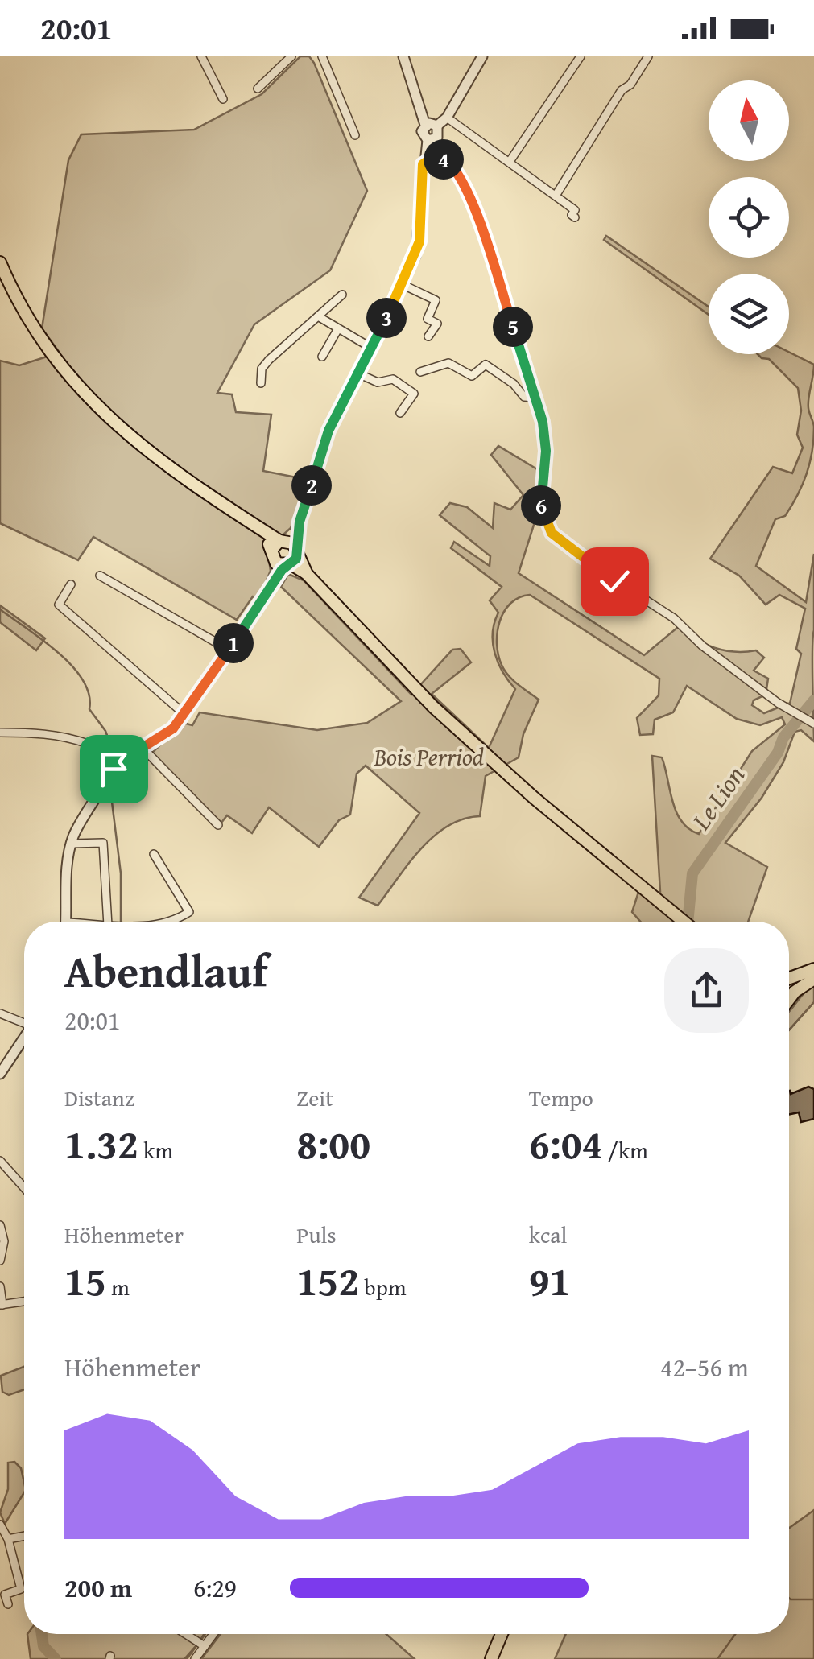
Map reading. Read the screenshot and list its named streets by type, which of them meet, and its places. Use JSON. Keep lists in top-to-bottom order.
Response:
{
  "water": ["Le Lion"],
  "parks": ["Bois Perriod"],
  "north": "top",
  "page": {
    "status": "20:01",
    "pins": [
      "4",
      "3",
      "5",
      "2",
      "6",
      "1"
    ],
    "heading": ["Abendlauf", "20:01"],
    "stats": [
      ["Distanz", "1.32 km"],
      ["Zeit", "8:00"],
      ["Tempo", "6:04 /km"],
      ["Höhenmeter", "15 m"],
      ["Puls", "152 bpm"],
      ["kcal", "91"]
    ],
    "chart": ["Höhenmeter", "42–56 m"],
    "list": [
      {
        "name": "200 m",
        "note": "6:29"
      }
    ]
  }
}
